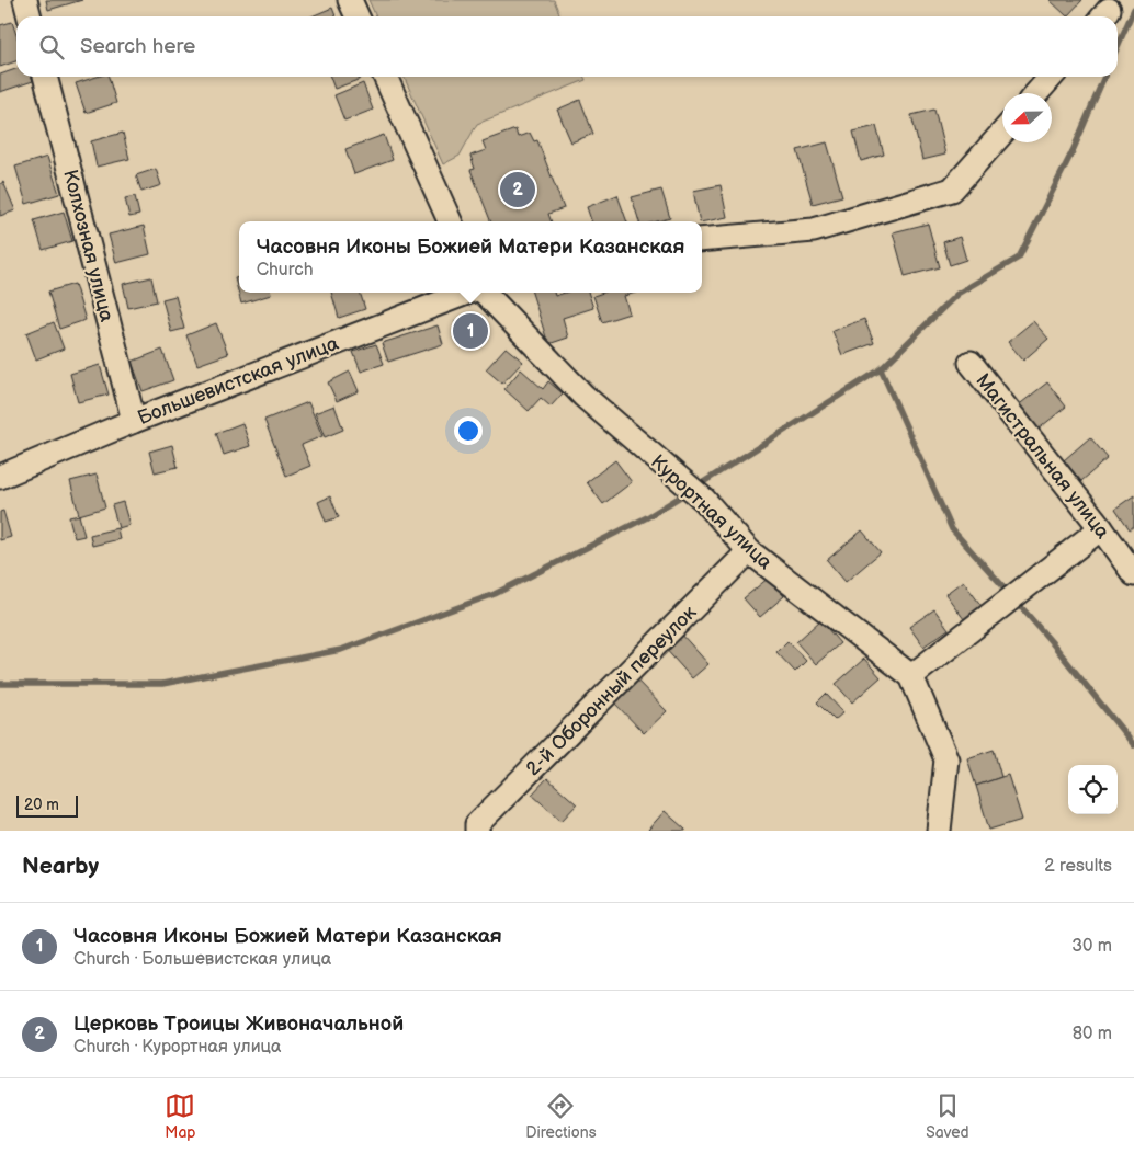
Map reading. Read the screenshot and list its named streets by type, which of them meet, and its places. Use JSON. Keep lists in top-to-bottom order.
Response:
{
  "streets": {
    "street": [
      "Колхозная улица",
      "Большевистская улица",
      "Магистральная улица",
      "Курортная улица",
      "2-й Оборонный переулок"
    ]
  },
  "crossings": [
    ["Колхозная улица", "Большевистская улица"],
    ["Курортная улица", "2-й Оборонный переулок"]
  ],
  "scale_bar": "20 m",
  "north": "left",
  "page": {
    "search": "Search here",
    "pins": ["2", "1"],
    "popup": ["Часовня Иконы Божией Матери Казанская", "Church"],
    "scale": "20 m",
    "heading": ["Nearby", "2 results"],
    "list": [
      {
        "mark": "1",
        "name": "Часовня Иконы Божией Матери Казанская",
        "note": "Church · Большевистская улица",
        "value": "30 m"
      },
      {
        "mark": "2",
        "name": "Церковь Троицы Живоначальной",
        "note": "Church · Курортная улица",
        "value": "80 m"
      }
    ],
    "nav": ["Map", "Directions", "Saved"]
  }
}
